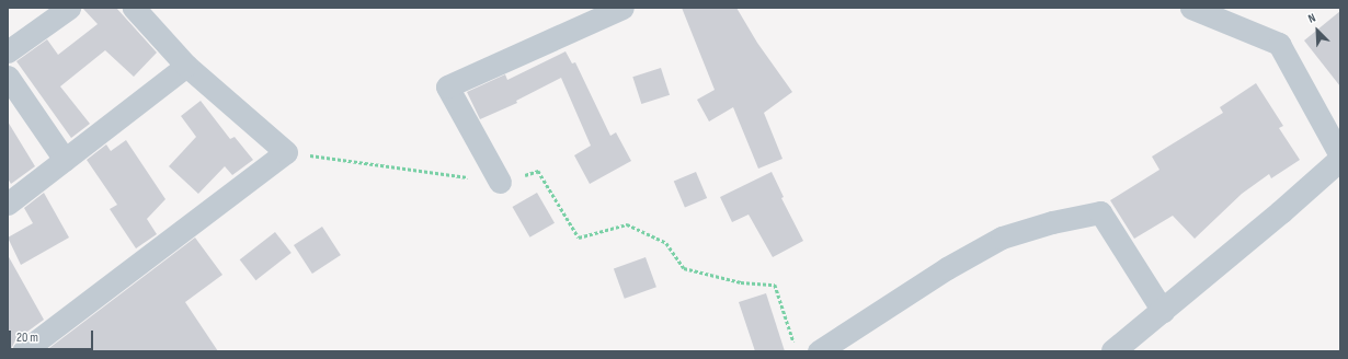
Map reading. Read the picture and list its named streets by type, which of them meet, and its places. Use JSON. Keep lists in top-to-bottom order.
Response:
{
  "scale_bar": "20 m",
  "north": "top left"
}
